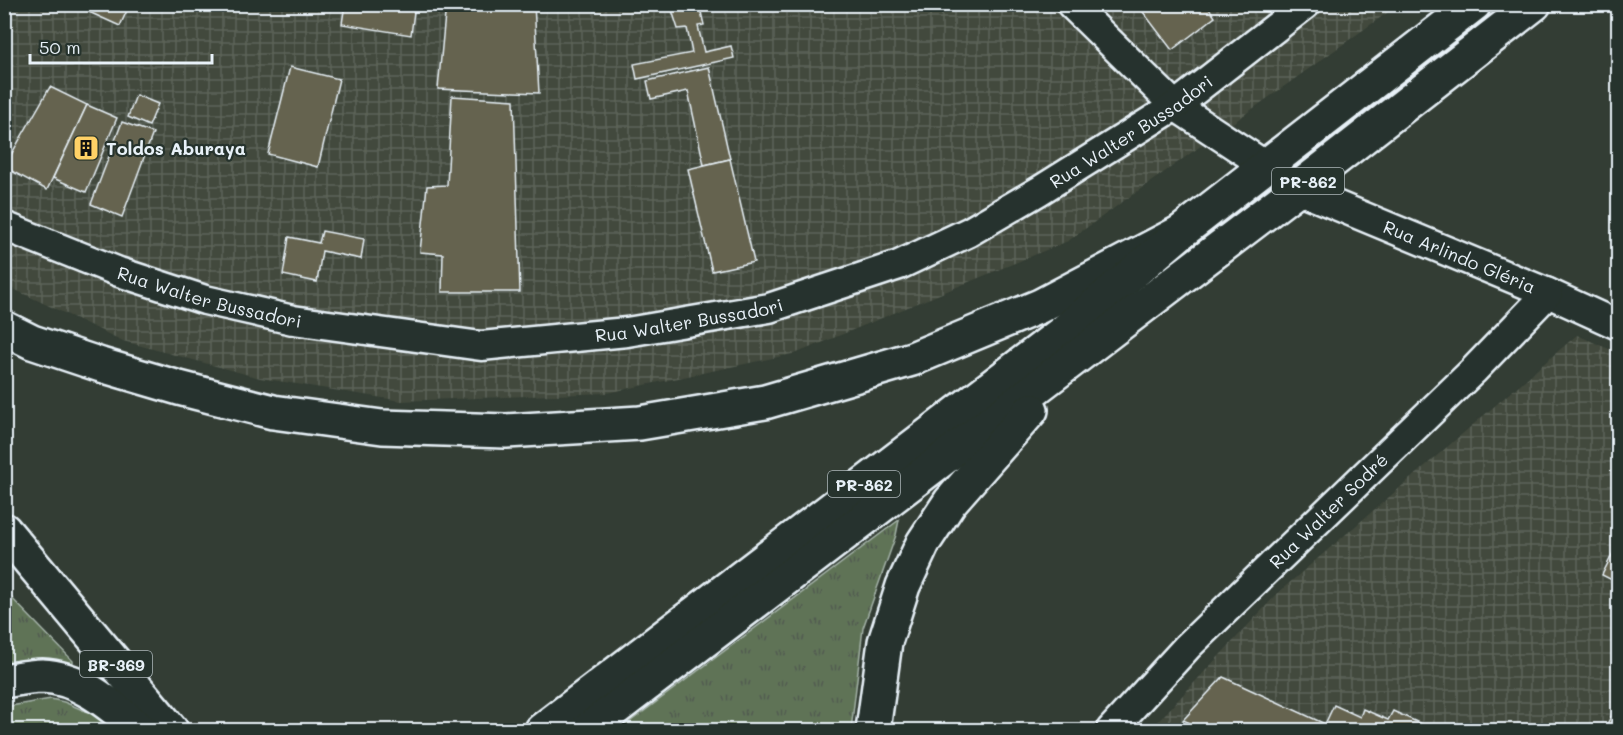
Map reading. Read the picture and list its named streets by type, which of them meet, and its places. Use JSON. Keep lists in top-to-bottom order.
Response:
{
  "streets": {
    "main road": ["PR-862", "BR-369"],
    "street": ["Rua Walter Bussadori", "Rua Arlindo Gléria", "Rua Walter Sodré"]
  },
  "crossings": [
    ["PR-862", "Rua Arlindo Gléria"],
    ["Rua Arlindo Gléria", "Rua Walter Sodré"]
  ],
  "places": {
    "building": ["Toldos Aburaya"]
  },
  "scale_bar": "50 m"
}
